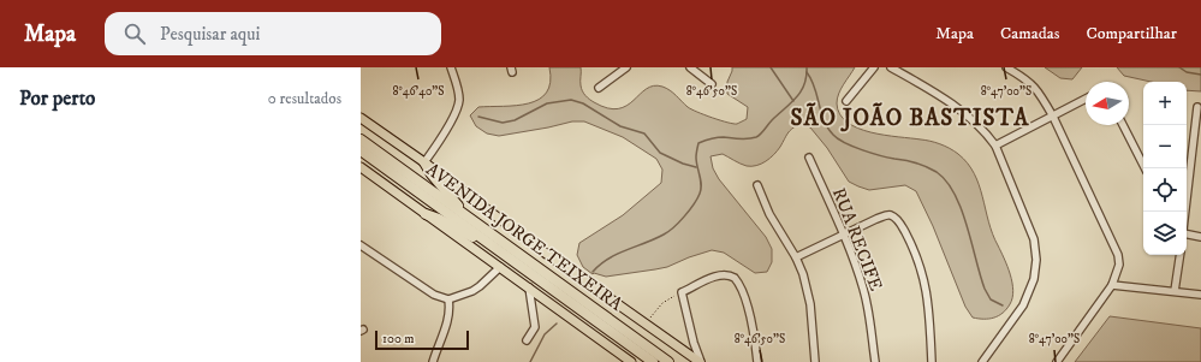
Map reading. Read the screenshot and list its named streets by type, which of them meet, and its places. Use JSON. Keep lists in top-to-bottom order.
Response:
{
  "streets": {
    "highway": ["AVENIDA JORGE TEIXEIRA"],
    "street": ["RUA RECIFE"]
  },
  "districts": ["SÃO JOÃO BASTISTA"],
  "scale_bar": "100 m",
  "north": "left",
  "page": {
    "header": "Mapa",
    "search": "Pesquisar aqui",
    "nav": ["Mapa", "Camadas", "Compartilhar"],
    "heading": ["Por perto", "0 resultados"],
    "map_buttons": ["+", "−"],
    "scale": "100 m"
  },
  "coordinates": ["8°46'40\"S", "8°46'50\"S", "8°47'00\"S"]
}
